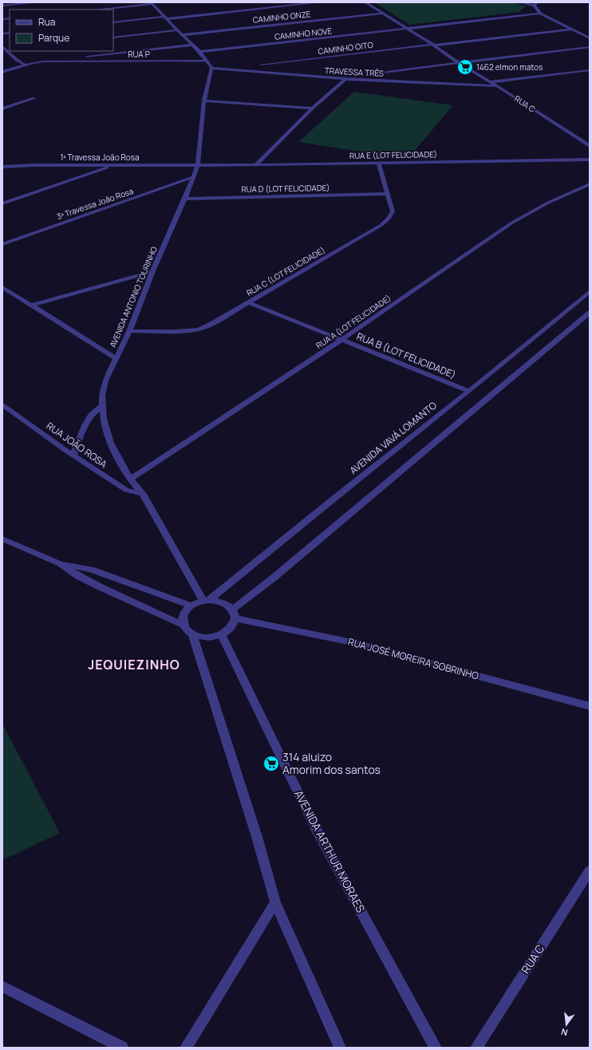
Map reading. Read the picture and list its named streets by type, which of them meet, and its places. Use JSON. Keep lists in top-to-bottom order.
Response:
{
  "streets": {
    "street": [
      "CAMINHO ONZE",
      "CAMINHO NOVE",
      "CAMINHO OITO",
      "RUA P",
      "TRAVESSA TRÊS",
      "RUA C",
      "RUA E (LOT FELICIDADE)",
      "1ª Travessa João Rosa",
      "RUA D (LOT FELICIDADE)",
      "3ª Travessa João Rosa",
      "RUA C (LOT FELICIDADE)",
      "AVENIDA ANTONIO TOURINHO",
      "RUA A (LOT FELICIDADE)",
      "RUA B (LOT FELICIDADE)",
      "AVENIDA VAVÁ LOMANTO",
      "RUA JOÃO ROSA",
      "RUA JOSÉ MOREIRA SOBRINHO",
      "AVENIDA ARTHUR MORAES"
    ]
  },
  "crossings": [
    ["CAMINHO ONZE", "RUA C"],
    ["CAMINHO NOVE", "RUA C"],
    ["CAMINHO OITO", "RUA C"],
    ["TRAVESSA TRÊS", "RUA C"],
    ["TRAVESSA TRÊS", "AVENIDA ANTONIO TOURINHO"],
    ["RUA E (LOT FELICIDADE)", "1ª Travessa João Rosa"],
    ["RUA E (LOT FELICIDADE)", "RUA C (LOT FELICIDADE)"],
    ["RUA E (LOT FELICIDADE)", "AVENIDA ANTONIO TOURINHO"],
    ["1ª Travessa João Rosa", "AVENIDA ANTONIO TOURINHO"],
    ["RUA D (LOT FELICIDADE)", "RUA C (LOT FELICIDADE)"],
    ["RUA D (LOT FELICIDADE)", "AVENIDA ANTONIO TOURINHO"],
    ["3ª Travessa João Rosa", "AVENIDA ANTONIO TOURINHO"],
    ["RUA C (LOT FELICIDADE)", "AVENIDA ANTONIO TOURINHO"],
    ["RUA C (LOT FELICIDADE)", "RUA B (LOT FELICIDADE)"],
    ["AVENIDA ANTONIO TOURINHO", "RUA A (LOT FELICIDADE)"],
    ["AVENIDA ANTONIO TOURINHO", "AVENIDA VAVÁ LOMANTO"],
    ["AVENIDA ANTONIO TOURINHO", "RUA JOÃO ROSA"],
    ["AVENIDA ANTONIO TOURINHO", "RUA JOSÉ MOREIRA SOBRINHO"],
    ["AVENIDA ANTONIO TOURINHO", "AVENIDA ARTHUR MORAES"],
    ["RUA A (LOT FELICIDADE)", "RUA B (LOT FELICIDADE)"],
    ["RUA B (LOT FELICIDADE)", "AVENIDA VAVÁ LOMANTO"],
    ["AVENIDA VAVÁ LOMANTO", "RUA JOSÉ MOREIRA SOBRINHO"],
    ["AVENIDA VAVÁ LOMANTO", "AVENIDA ARTHUR MORAES"],
    ["RUA JOSÉ MOREIRA SOBRINHO", "AVENIDA ARTHUR MORAES"]
  ],
  "districts": ["JEQUIEZINHO"],
  "places": {
    "supermarket": ["1462 elmon matos", "314 aluizo Amorim dos santos"]
  },
  "legend": ["Rua", "Parque"],
  "north": "bottom"
}
